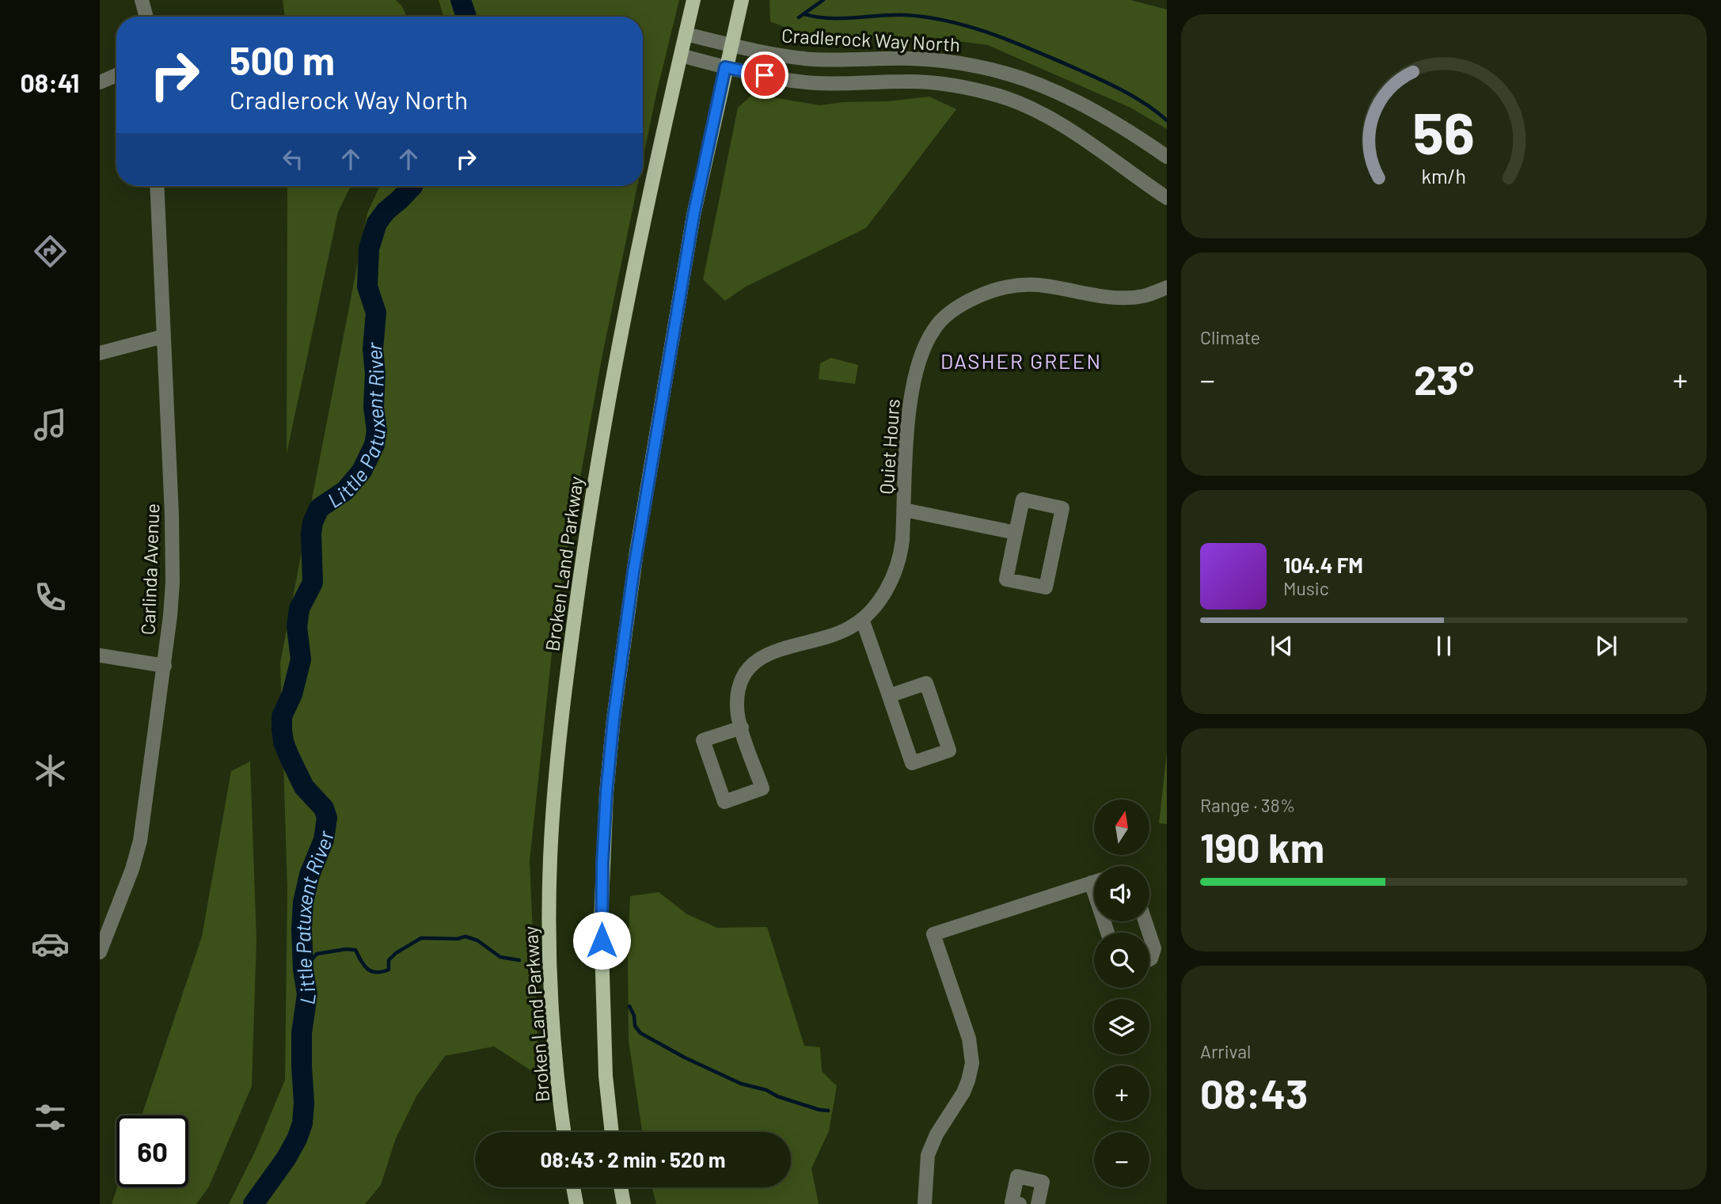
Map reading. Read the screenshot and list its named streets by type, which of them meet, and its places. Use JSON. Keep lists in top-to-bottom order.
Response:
{
  "streets": {
    "main road": ["Broken Land Parkway"],
    "street": ["Cradlerock Way North", "Quiet Hours", "Carlinda Avenue"]
  },
  "crossings": [
    ["Cradlerock Way North", "Broken Land Parkway"]
  ],
  "districts": ["DASHER GREEN"],
  "water": ["Little Patuxent River"],
  "north": "top",
  "page": {
    "tabs": "08:41",
    "turn": ["500 m", "Cradlerock Way North"],
    "tile": [
      "Climate",
      ["Range · 38%", "190 km"],
      ["Arrival", "08:43"]
    ],
    "heat": ["−", "23°", "+"],
    "song": ["104.4 FM", "Music"],
    "map_buttons": ["+", "−"],
    "limit": "60",
    "trip": "08:43 · 2 min · 520 m",
    "gauge": ["56", "km/h"]
  }
}
